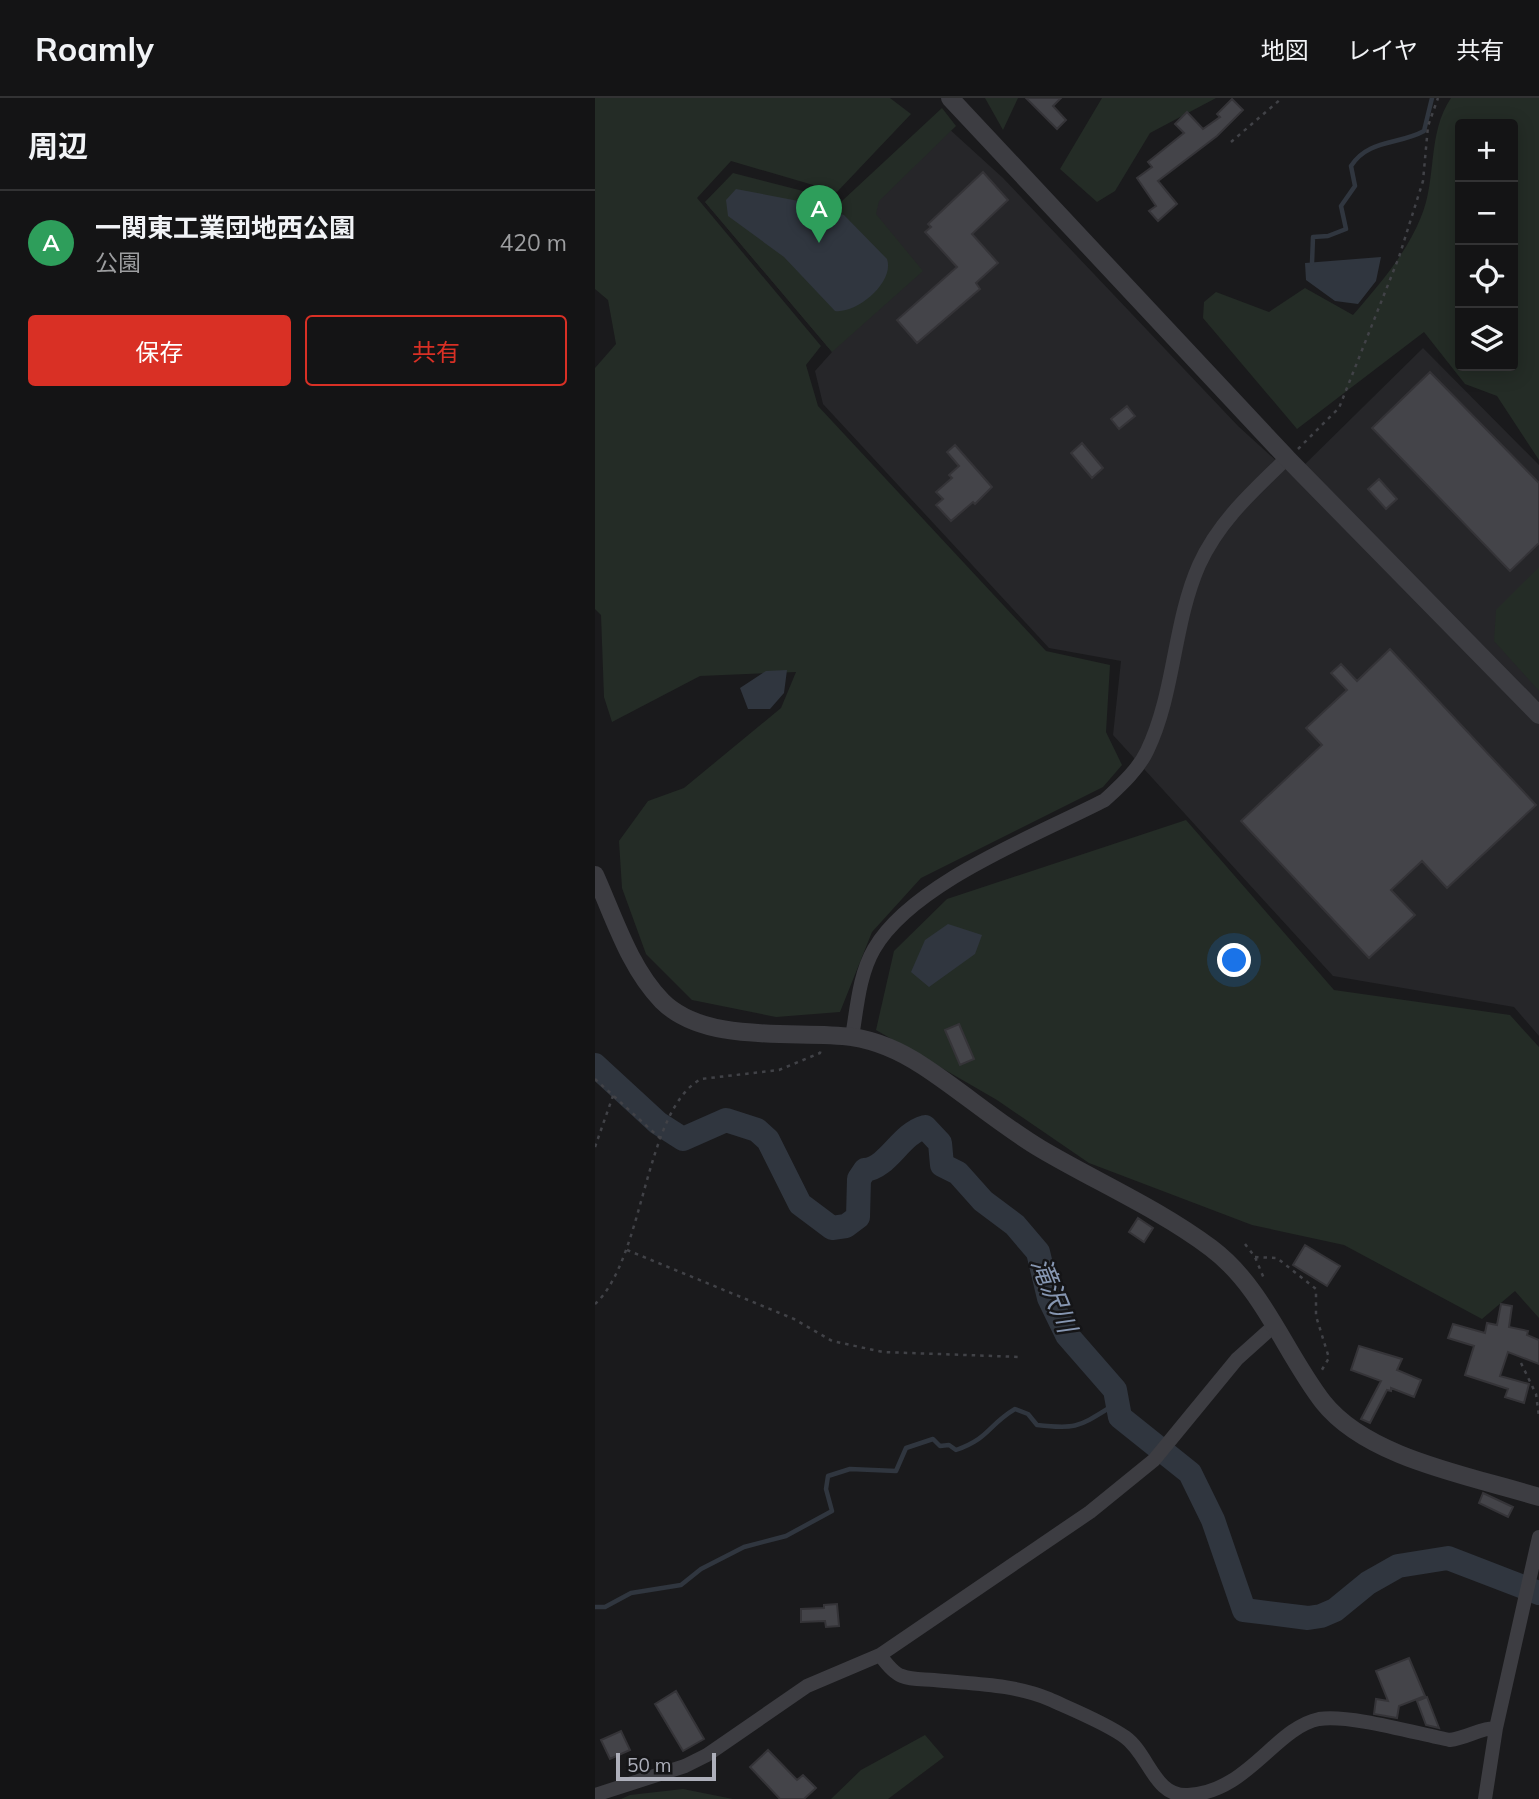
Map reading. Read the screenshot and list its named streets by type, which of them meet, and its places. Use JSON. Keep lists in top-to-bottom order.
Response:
{
  "water": ["滝沢川"],
  "scale_bar": "50 m",
  "page": {
    "header": "Roamly",
    "nav": ["地図", "レイヤ", "共有"],
    "heading": "周辺",
    "map_buttons": ["+", "−"],
    "pins": "A",
    "list": [
      {
        "mark": "A",
        "name": "一関東工業団地西公園",
        "note": "公園",
        "value": "420 m"
      }
    ],
    "buttons": ["保存", "共有"],
    "scale": "50 m"
  }
}
